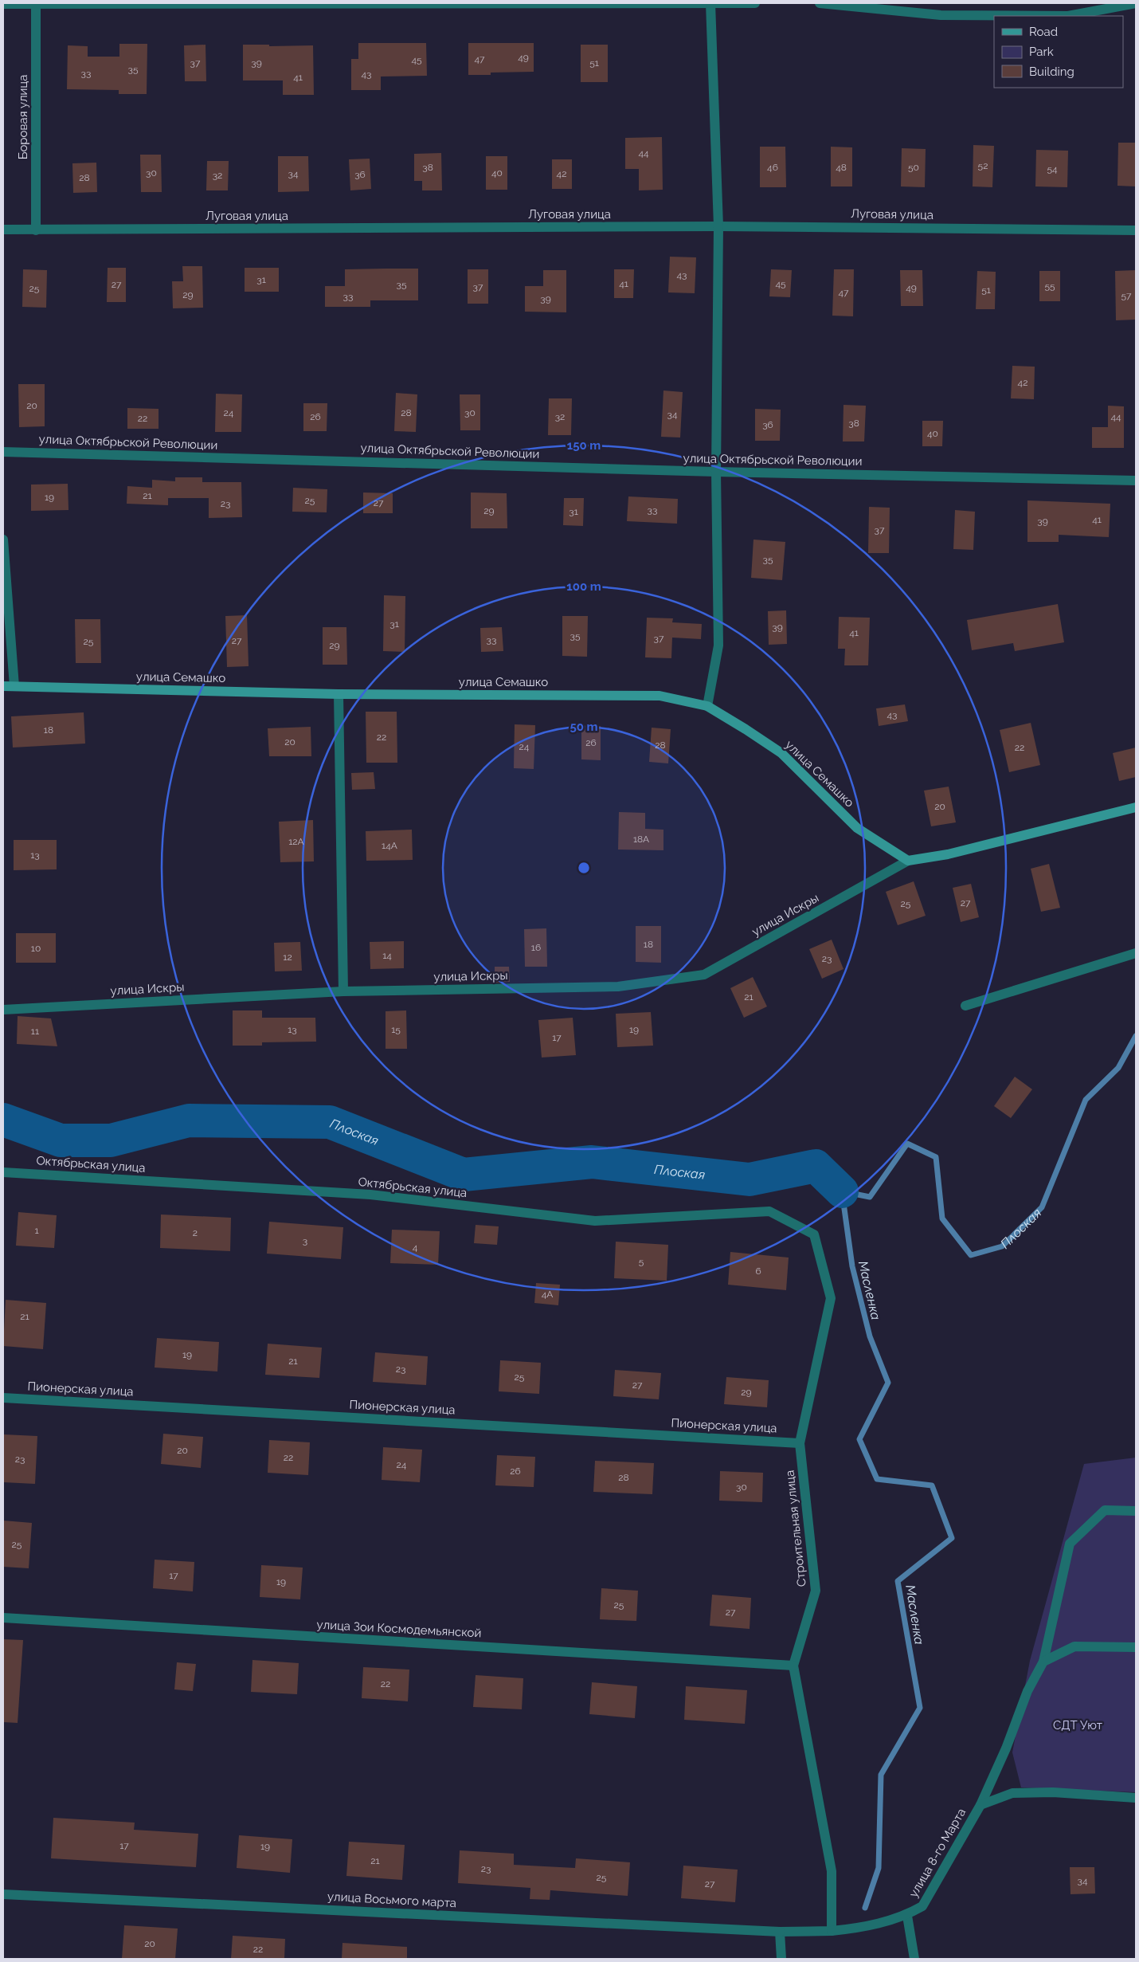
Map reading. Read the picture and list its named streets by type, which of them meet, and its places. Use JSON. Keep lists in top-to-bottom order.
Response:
{
  "streets": {
    "main road": ["улица Семашко"],
    "street": [
      "Боровая улица",
      "Луговая улица",
      "улица Октябрьской Революции",
      "улица Искры",
      "Октябрьская улица",
      "Пионерская улица",
      "Строительная улица",
      "улица Зои Космодемьянской",
      "улица 8-го Марта",
      "улица Восьмого марта"
    ]
  },
  "crossings": [
    ["Боровая улица", "Луговая улица"],
    ["улица Семашко", "улица Искры"],
    ["Октябрьская улица", "Строительная улица"],
    ["Пионерская улица", "Строительная улица"],
    ["Строительная улица", "улица Зои Космодемьянской"],
    ["Строительная улица", "улица 8-го Марта"]
  ],
  "water": ["Плоская", "Масленка"],
  "parks": ["СДТ Уют"],
  "house_numbers": [
    "49",
    "47",
    "45",
    "37",
    "39",
    "51",
    "35",
    "33",
    "43",
    "41",
    "44",
    "52",
    "38",
    "46",
    "48",
    "50",
    "54",
    "30",
    "40",
    "34",
    "42",
    "36",
    "32",
    "28",
    "43",
    "31",
    "41",
    "45",
    "27",
    "35",
    "55",
    "37",
    "49",
    "25",
    "51",
    "47",
    "29",
    "57",
    "33",
    "39",
    "42",
    "20",
    "24",
    "28",
    "30",
    "34",
    "26",
    "32",
    "44",
    "22",
    "38",
    "36",
    "40",
    "21",
    "19",
    "25",
    "27",
    "23",
    "33",
    "29",
    "31",
    "41",
    "39",
    "37",
    "35",
    "31",
    "39",
    "41",
    "35",
    "37",
    "33",
    "27",
    "25",
    "29",
    "43",
    "18",
    "22",
    "20",
    "26",
    "28",
    "24",
    "22",
    "20",
    "18А",
    "12А",
    "14А",
    "13",
    "27",
    "25",
    "18",
    "16",
    "10",
    "14",
    "12",
    "23",
    "21",
    "13",
    "15",
    "19",
    "11",
    "17",
    "1",
    "2",
    "3",
    "4",
    "5",
    "6",
    "4А",
    "21",
    "19",
    "21",
    "23",
    "25",
    "27",
    "29",
    "20",
    "22",
    "23",
    "24",
    "26",
    "28",
    "30",
    "25",
    "17",
    "19",
    "25",
    "27",
    "22",
    "17",
    "19",
    "21",
    "23",
    "25",
    "34",
    "27",
    "20",
    "22"
  ],
  "legend": ["Road", "Park", "Building"],
  "rings": ["150 m", "100 m", "50 m"]
}
